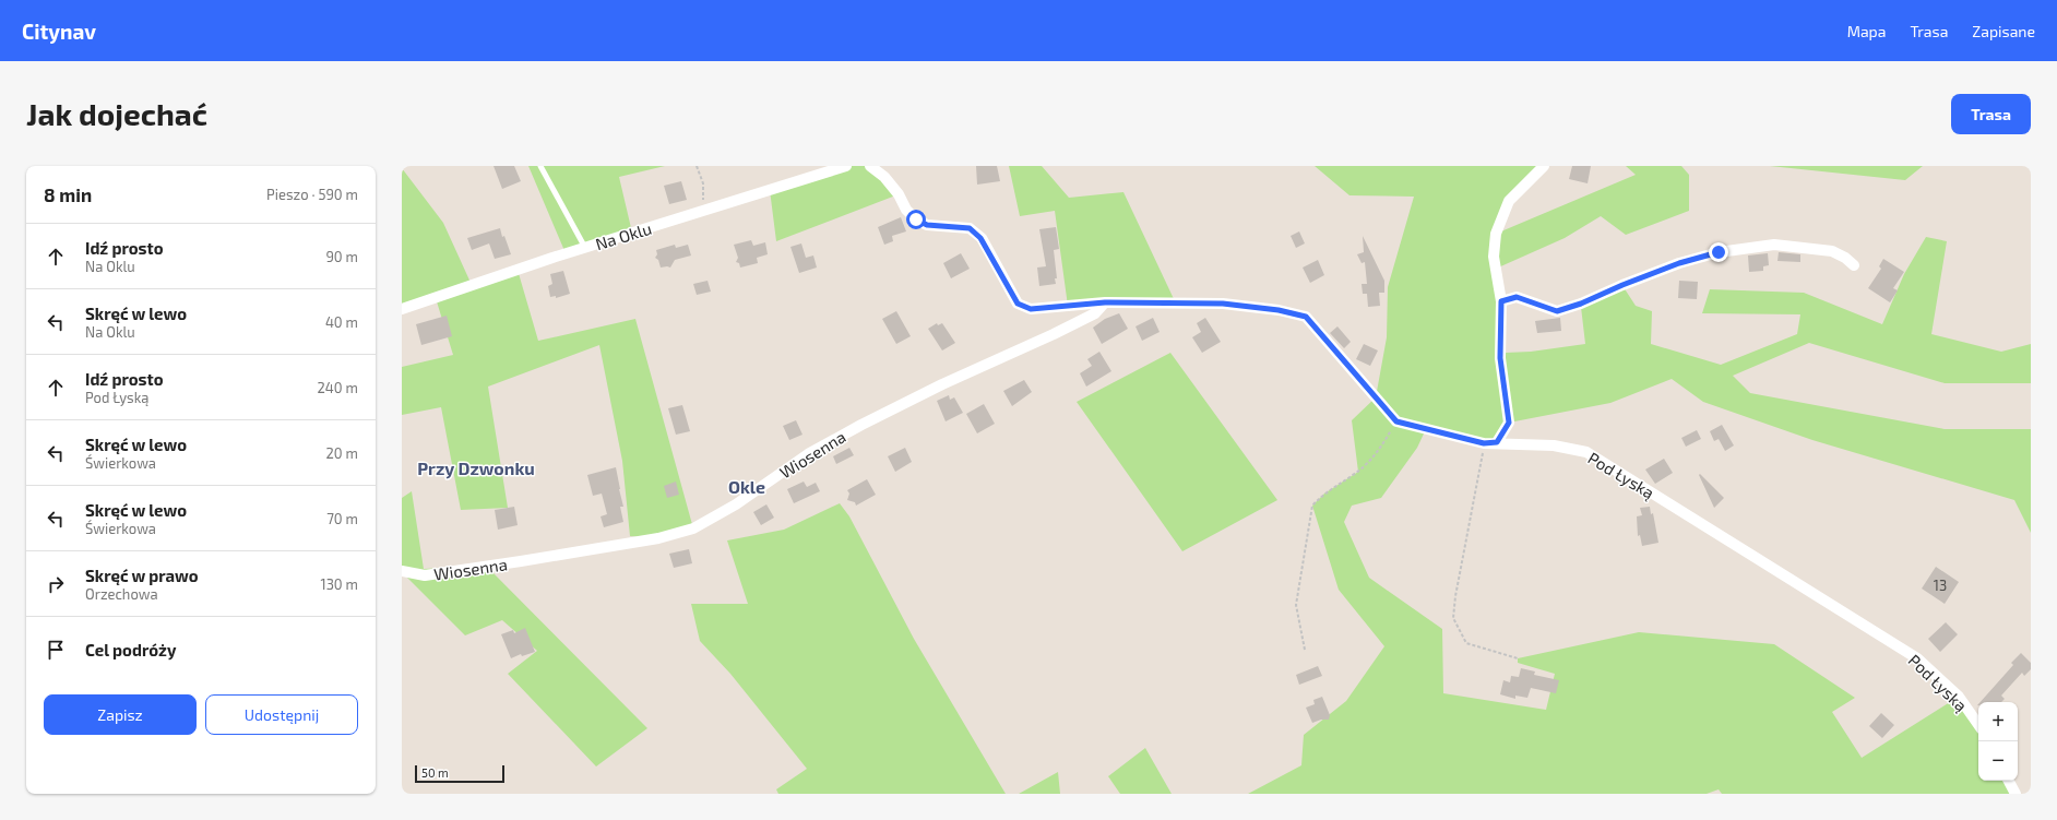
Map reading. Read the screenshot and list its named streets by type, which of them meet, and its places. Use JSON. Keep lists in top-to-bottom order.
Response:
{
  "streets": {
    "street": ["Na Oklu", "Wiosenna", "Pod Łyską"]
  },
  "districts": ["Przy Dzwonku", "Okle"],
  "house_numbers": ["13"],
  "scale_bar": "50 m",
  "page": {
    "header": "Citynav",
    "nav": ["Mapa", "Trasa", "Zapisane"],
    "buttons": [
      "Trasa",
      ["Zapisz", "Udostępnij"]
    ],
    "title": "Jak dojechać",
    "heading": ["8 min", "Pieszo · 590 m"],
    "list": [
      ["Idź prosto", "Na Oklu", "90 m"],
      ["Skręć w lewo", "Na Oklu", "40 m"],
      ["Idź prosto", "Pod Łyską", "240 m"],
      ["Skręć w lewo", "Świerkowa", "20 m"],
      ["Skręć w lewo", "Świerkowa", "70 m"],
      ["Skręć w prawo", "Orzechowa", "130 m"],
      "Cel podróży"
    ],
    "map_buttons": ["+", "−"],
    "scale": "50 m"
  }
}
